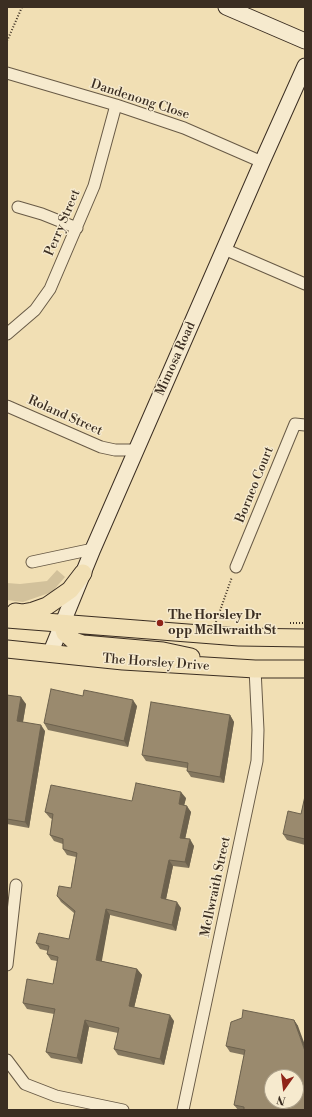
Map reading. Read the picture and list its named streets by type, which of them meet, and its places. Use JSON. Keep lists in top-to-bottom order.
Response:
{
  "streets": {
    "main road": ["Mimosa Road", "The Horsley Drive"],
    "street": [
      "Dandenong Close",
      "Perry Street",
      "Roland Street",
      "Borneo Court",
      "McIlwraith Street"
    ]
  },
  "crossings": [
    ["Dandenong Close", "Perry Street"],
    ["Dandenong Close", "Mimosa Road"],
    ["Mimosa Road", "Roland Street"],
    ["Mimosa Road", "The Horsley Drive"],
    ["The Horsley Drive", "McIlwraith Street"]
  ],
  "places": ["The Horsley Dr opp McIlwraith St"],
  "north": "bottom"
}
